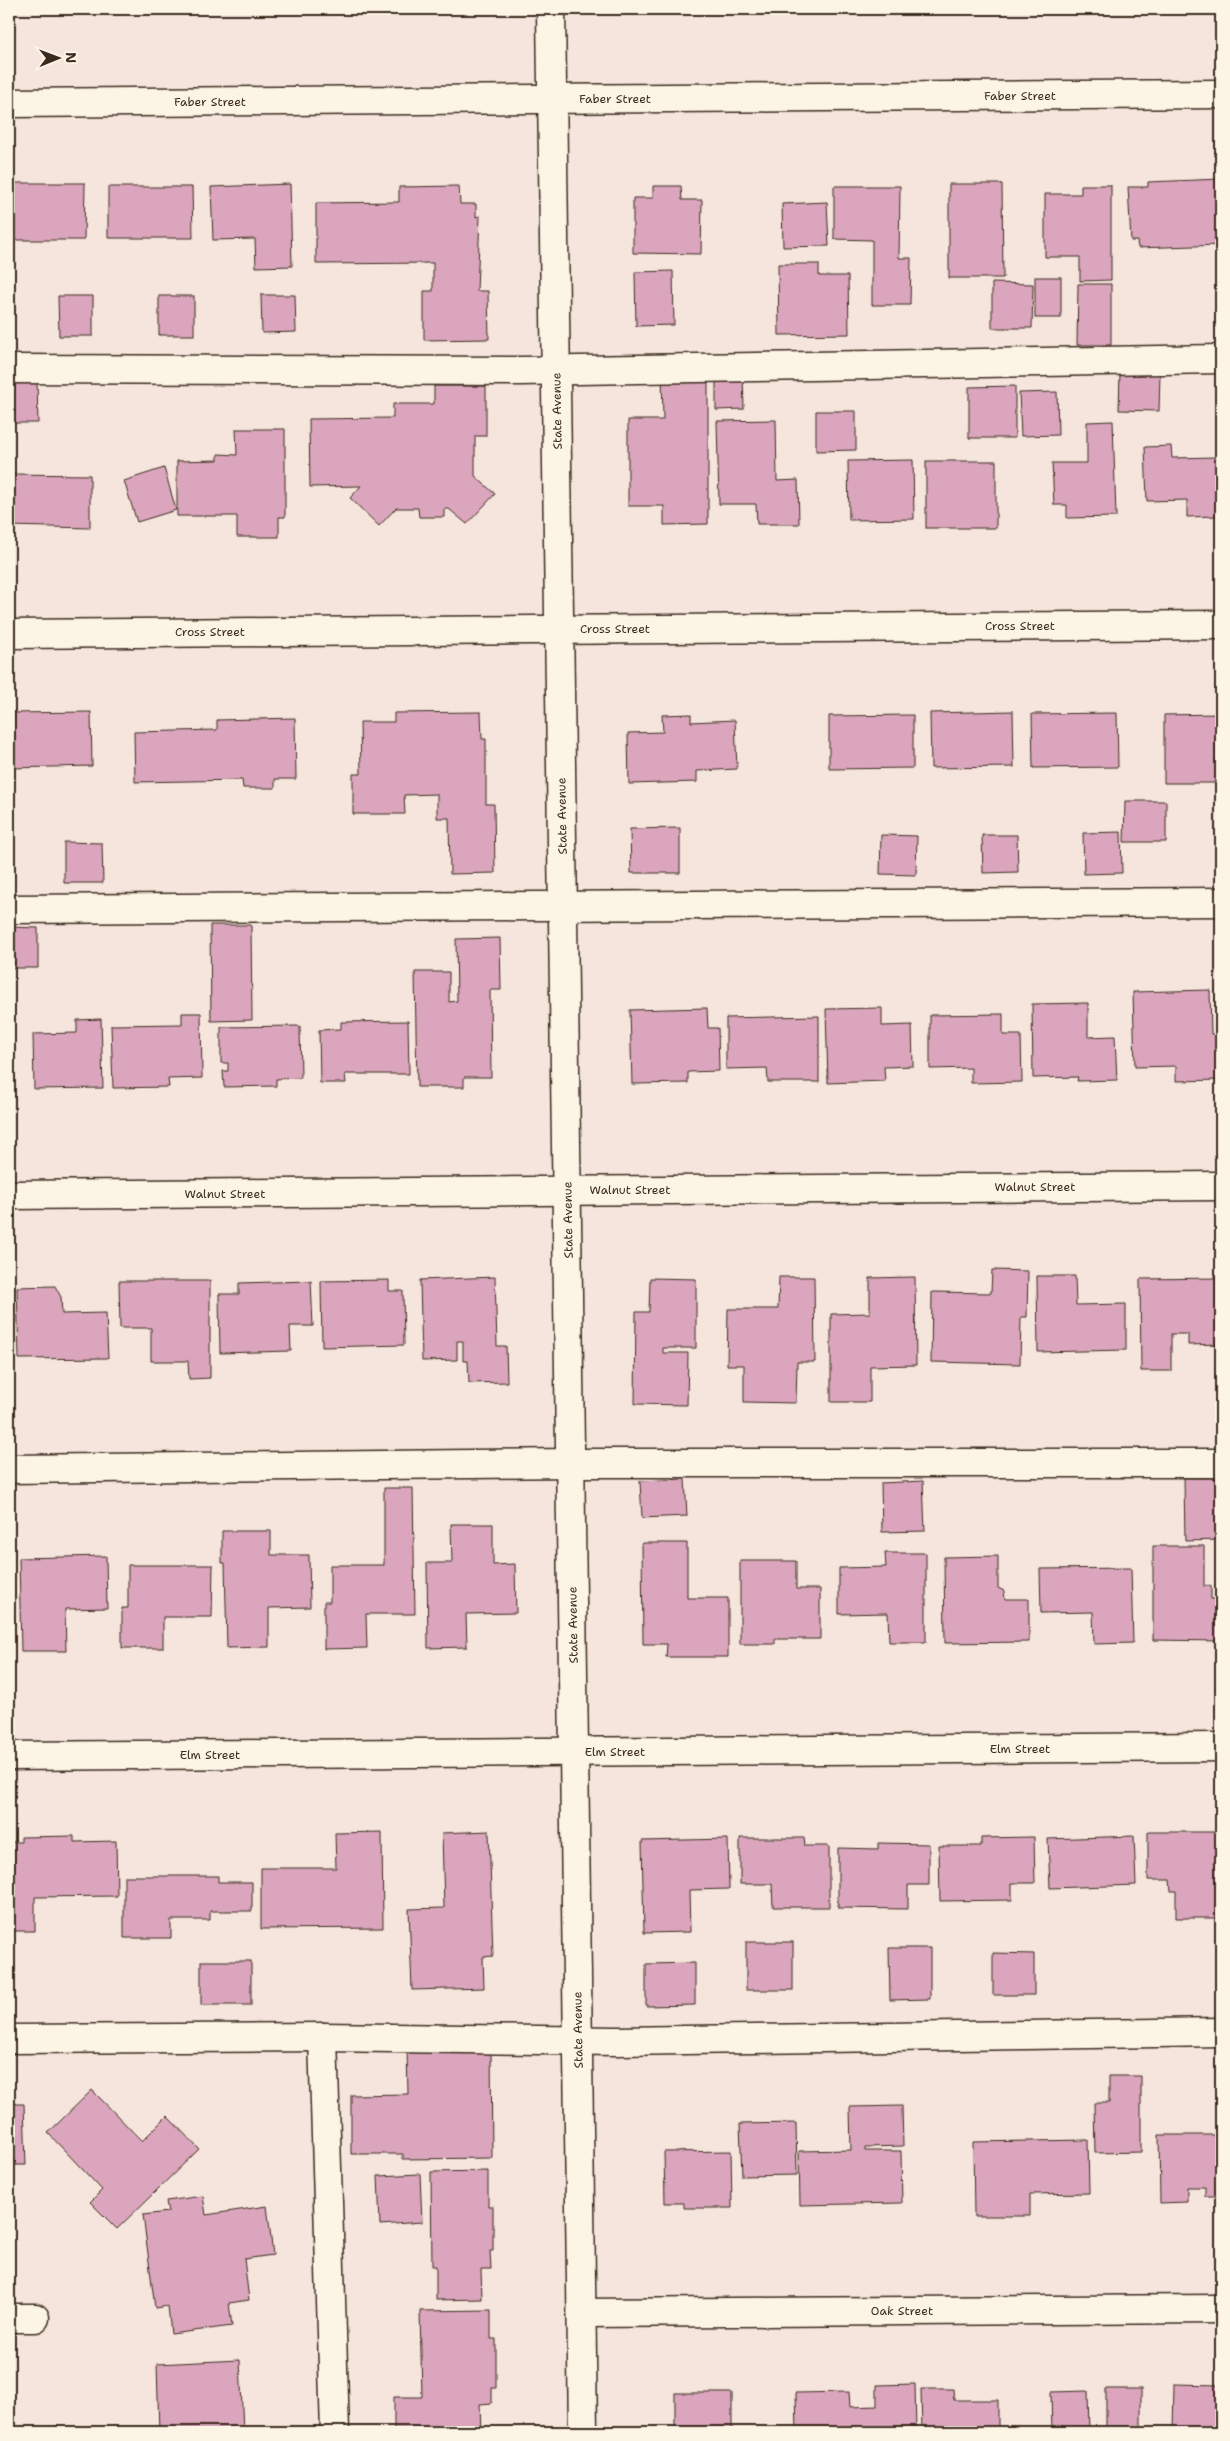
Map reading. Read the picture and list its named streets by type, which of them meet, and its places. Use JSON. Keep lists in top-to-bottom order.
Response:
{
  "streets": {
    "street": [
      "Faber Street",
      "State Avenue",
      "Cross Street",
      "Walnut Street",
      "Elm Street",
      "Oak Street"
    ]
  },
  "crossings": [
    ["Faber Street", "State Avenue"],
    ["State Avenue", "Cross Street"],
    ["State Avenue", "Walnut Street"],
    ["State Avenue", "Elm Street"],
    ["State Avenue", "Oak Street"]
  ],
  "north": "right"
}
